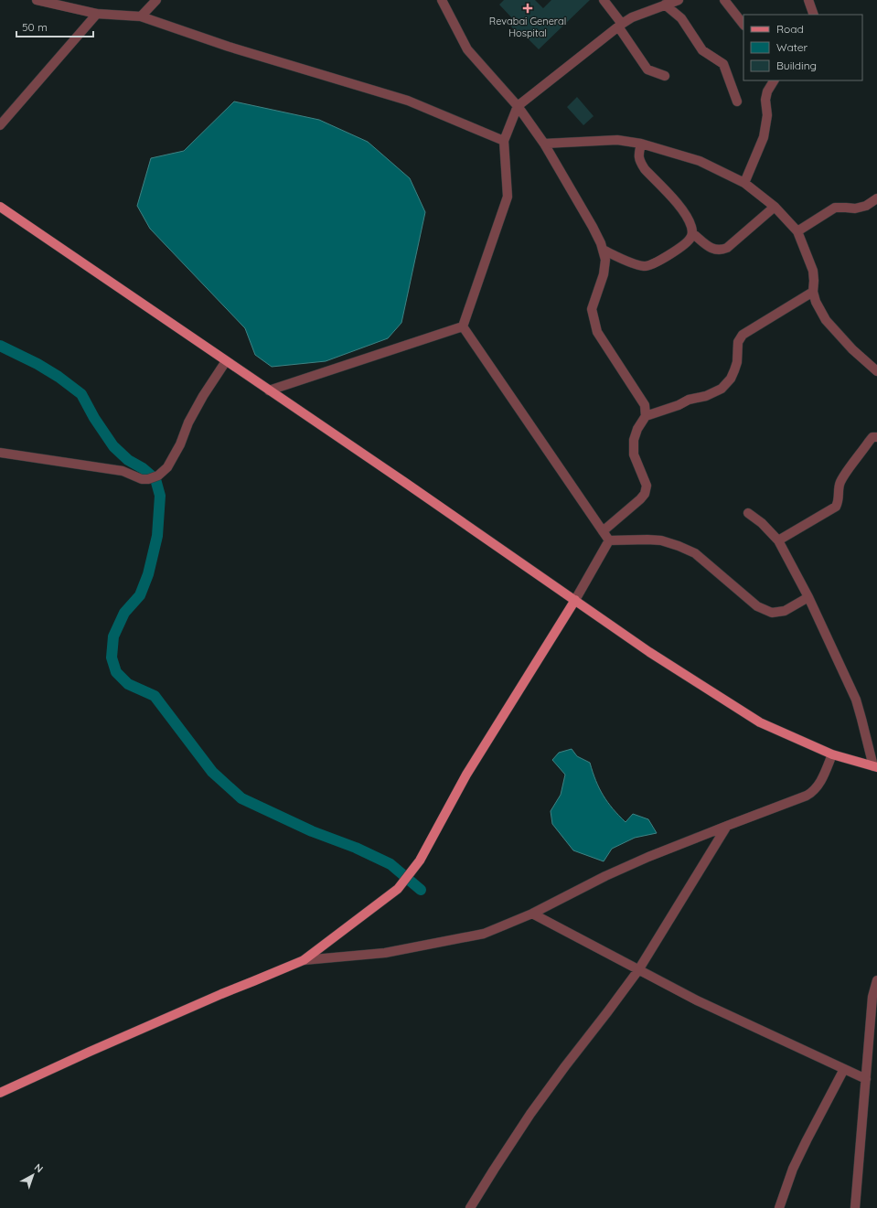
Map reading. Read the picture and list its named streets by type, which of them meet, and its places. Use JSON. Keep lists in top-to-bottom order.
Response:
{
  "places": {
    "health": ["Revabai General Hospital"]
  },
  "legend": ["Road", "Water", "Building"],
  "scale_bar": "50 m",
  "north": "top right"
}
